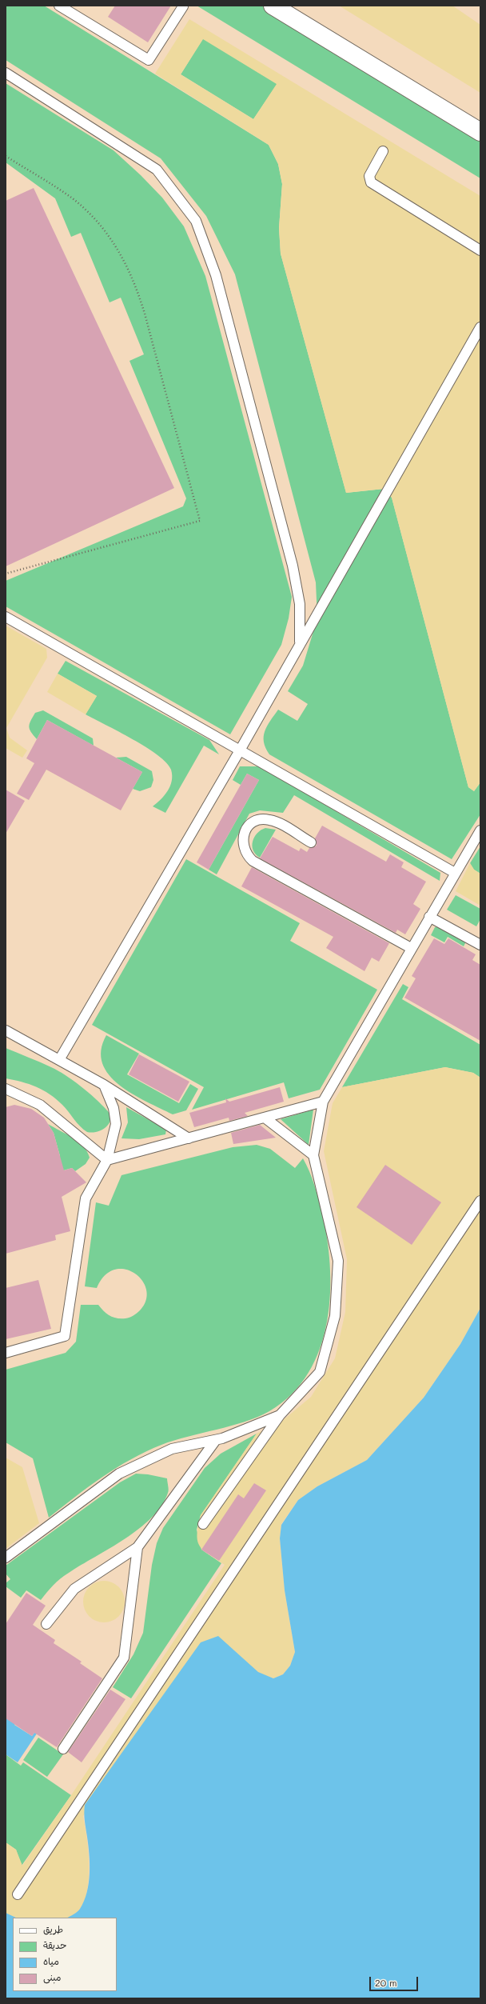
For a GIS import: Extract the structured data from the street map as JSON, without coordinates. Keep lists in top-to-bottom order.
{
  "legend": [
    "طريق",
    "حديقة",
    "مياه",
    "مبنى"
  ],
  "scale_bar": "20 m"
}
